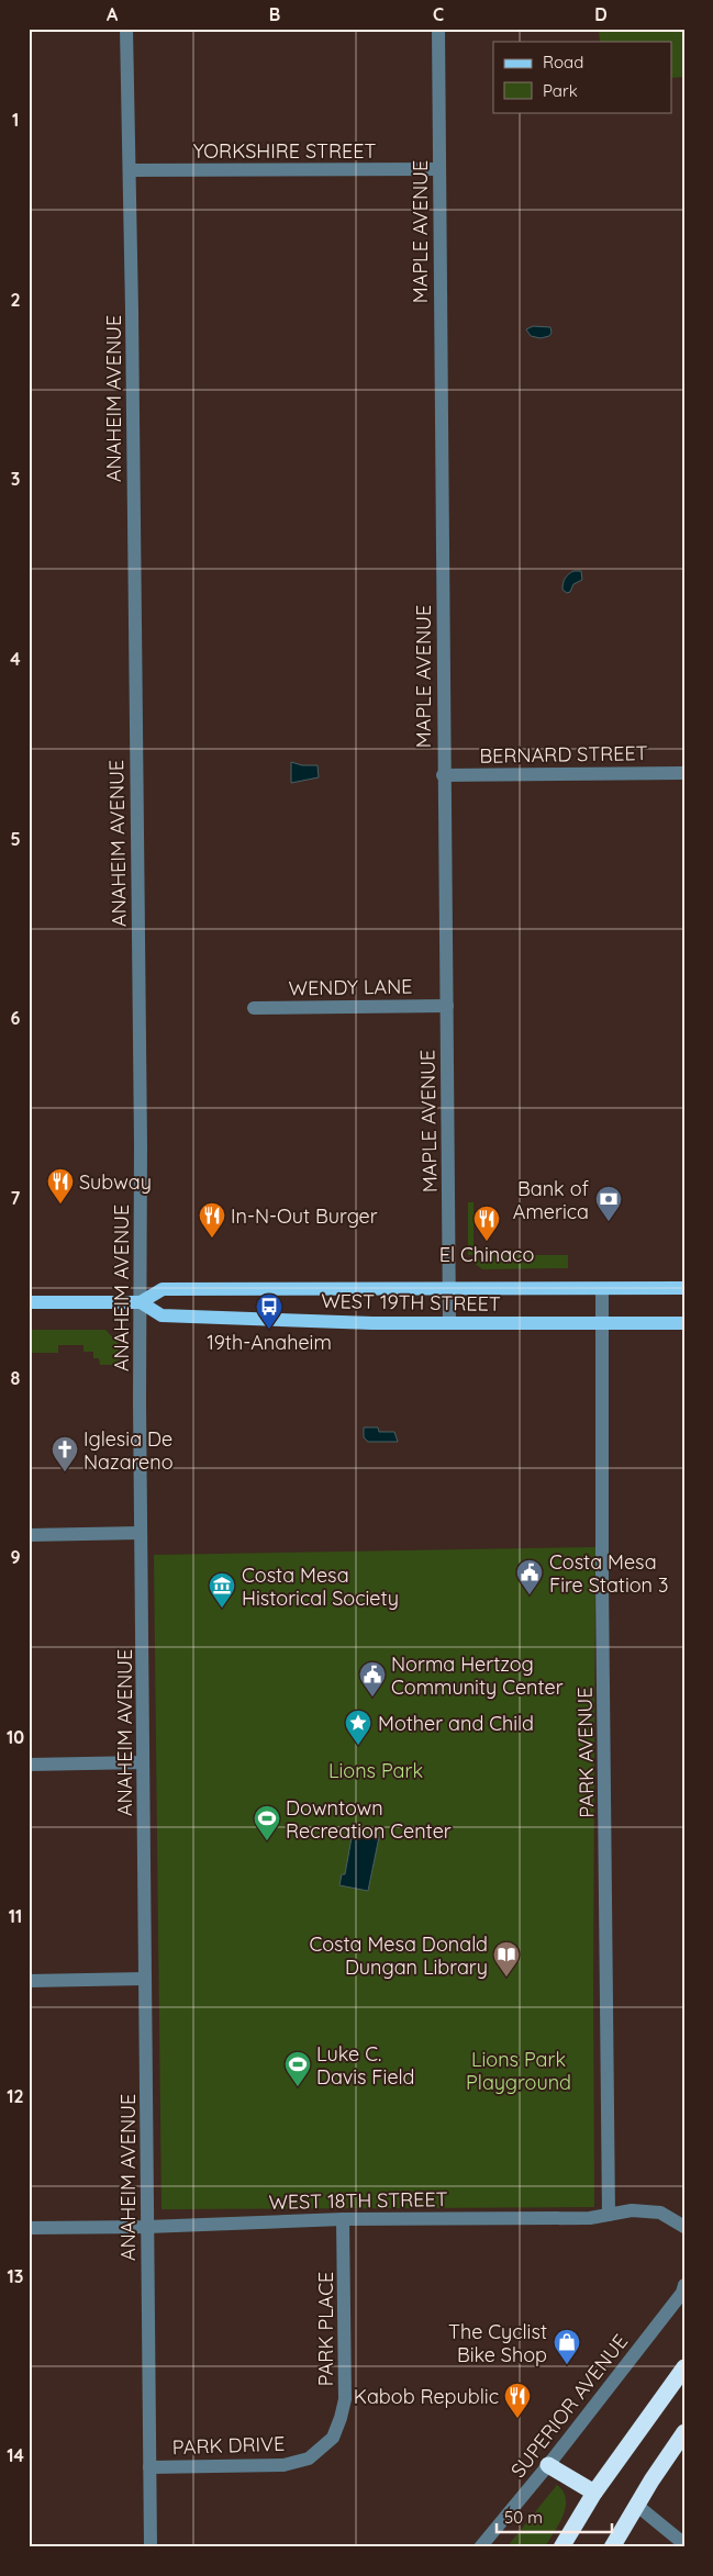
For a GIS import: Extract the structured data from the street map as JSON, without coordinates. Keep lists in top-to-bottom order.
{
  "streets": {
    "main road": ["WEST 19TH STREET"],
    "street": [
      "YORKSHIRE STREET",
      "MAPLE AVENUE",
      "ANAHEIM AVENUE",
      "BERNARD STREET",
      "WENDY LANE",
      "PARK AVENUE",
      "WEST 18TH STREET",
      "PARK PLACE",
      "SUPERIOR AVENUE",
      "PARK DRIVE"
    ]
  },
  "crossings": [
    ["YORKSHIRE STREET", "MAPLE AVENUE"],
    ["YORKSHIRE STREET", "ANAHEIM AVENUE"],
    ["MAPLE AVENUE", "BERNARD STREET"],
    ["MAPLE AVENUE", "WENDY LANE"],
    ["MAPLE AVENUE", "WEST 19TH STREET"],
    ["ANAHEIM AVENUE", "WEST 19TH STREET"],
    ["ANAHEIM AVENUE", "WEST 18TH STREET"],
    ["ANAHEIM AVENUE", "PARK DRIVE"],
    ["WEST 19TH STREET", "PARK AVENUE"],
    ["PARK AVENUE", "WEST 18TH STREET"],
    ["WEST 18TH STREET", "PARK PLACE"],
    ["PARK PLACE", "PARK DRIVE"]
  ],
  "parks": ["Lions Park", "Lions Park Playground"],
  "places": {
    "restaurant": [
      "Subway",
      "In-N-Out Burger",
      "El Chinaco",
      "Kabob Republic"
    ],
    "bank": ["Bank of America"],
    "bus stop": ["19th-Anaheim"],
    "church": ["Iglesia De Nazareno"],
    "public building": ["Costa Mesa Fire Station 3", "Norma Hertzog Community Center"],
    "museum": ["Costa Mesa Historical Society"],
    "place": ["Mother and Child"],
    "sports": ["Downtown Recreation Center", "Luke C. Davis Field"],
    "library": ["Costa Mesa Donald Dungan Library"],
    "shop": ["The Cyclist Bike Shop"]
  },
  "legend": ["Road", "Park"],
  "scale_bar": "50 m",
  "grid": {
    "columns": [
      "A",
      "B",
      "C",
      "D"
    ],
    "rows": [
      "1",
      "2",
      "3",
      "4",
      "5",
      "6",
      "7",
      "8",
      "9",
      "10",
      "11",
      "12",
      "13",
      "14"
    ]
  }
}
